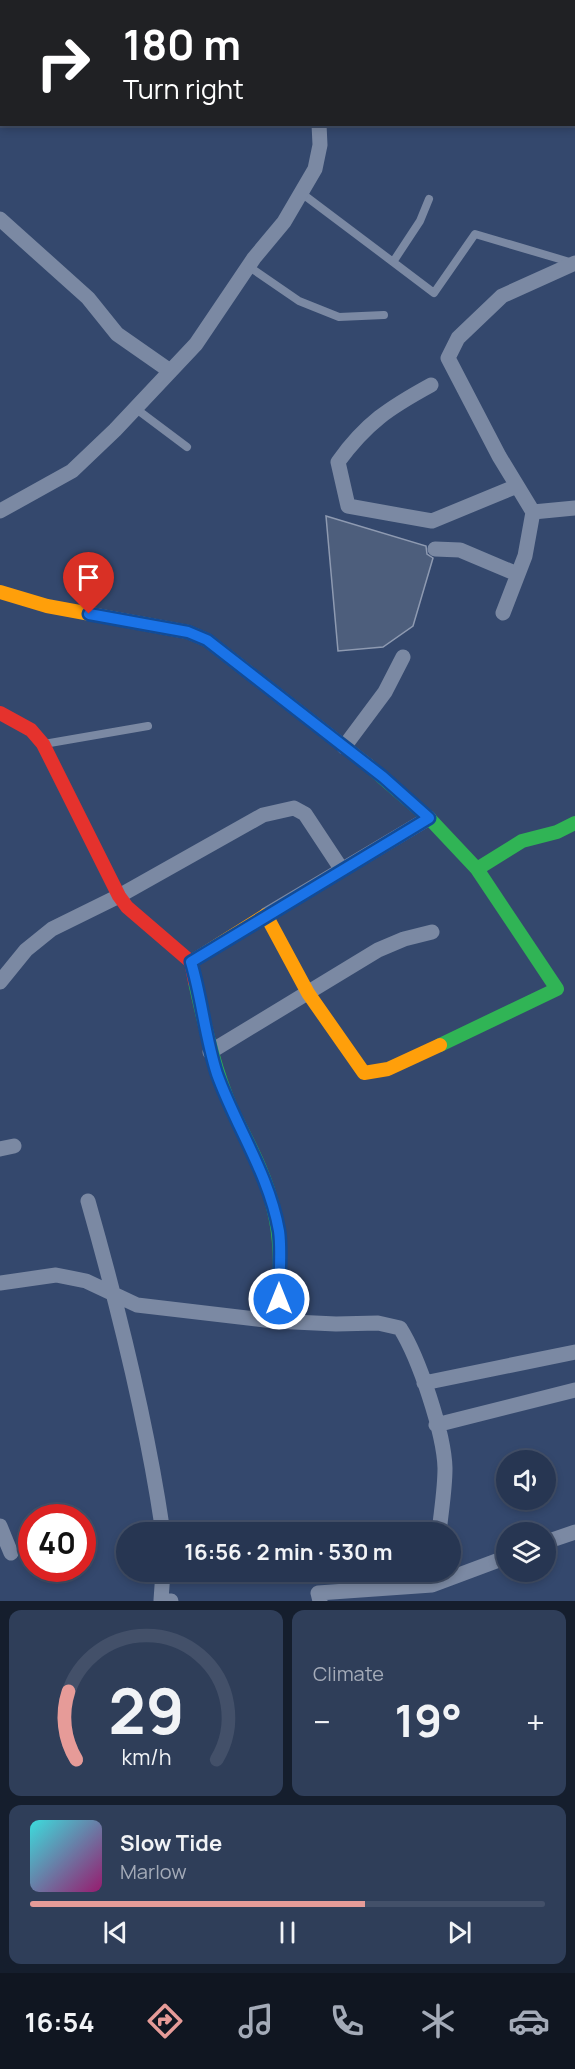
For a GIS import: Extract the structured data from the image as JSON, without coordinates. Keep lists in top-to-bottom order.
{
  "page": {
    "turn": ["180 m", "Turn right"],
    "limit": "40",
    "trip": "16:56 · 2 min · 530 m",
    "tile": "Climate",
    "heat": ["−", "19°", "+"],
    "song": ["Slow Tide", "Marlow"],
    "tabs": "16:54",
    "gauge": ["29", "km/h"]
  }
}
